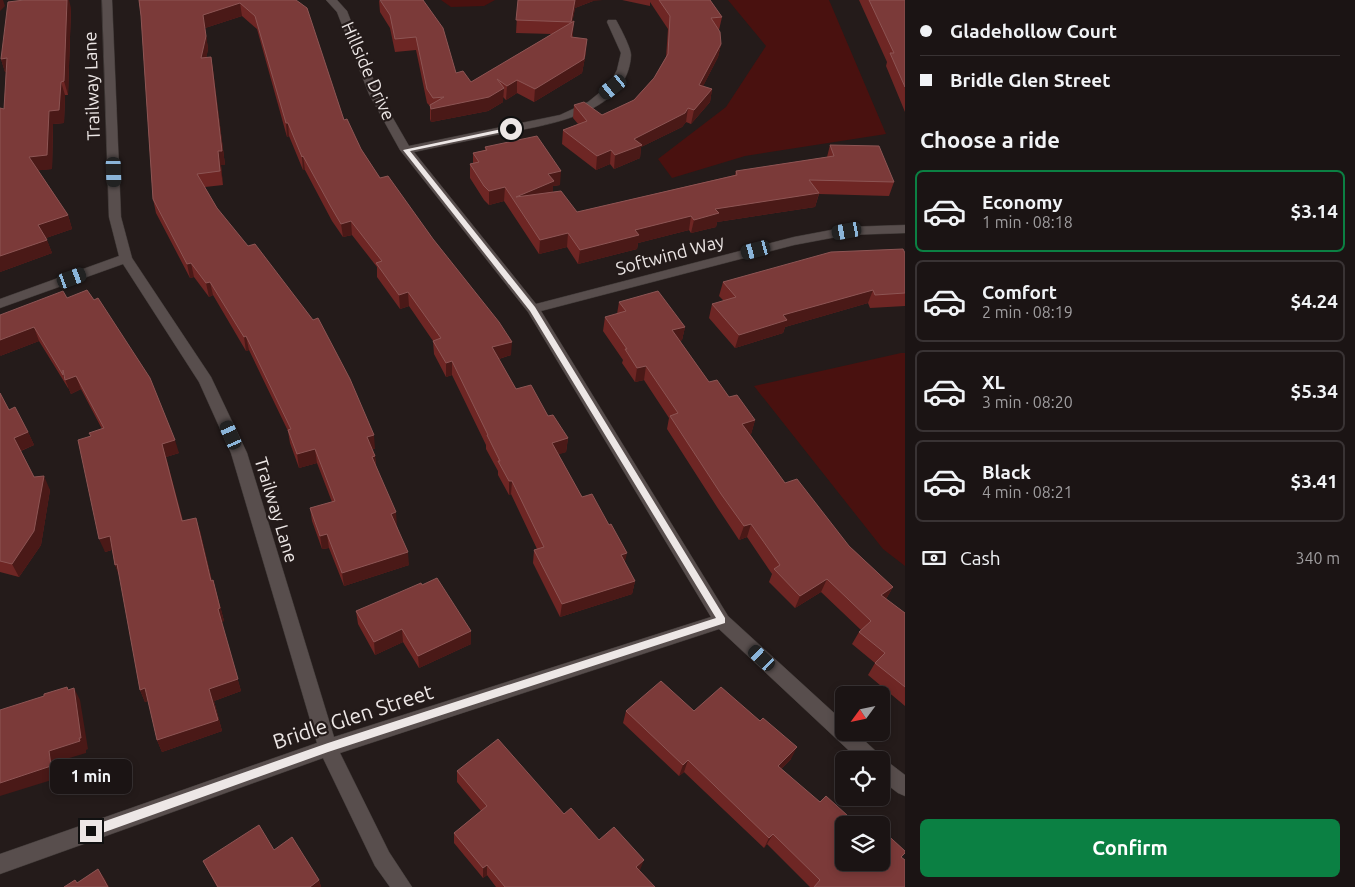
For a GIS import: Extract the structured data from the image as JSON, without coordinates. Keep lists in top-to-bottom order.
{
  "streets": {
    "street": [
      "Hillside Drive",
      "Trailway Lane",
      "Softwind Way",
      "Bridle Glen Street"
    ]
  },
  "crossings": [
    ["Hillside Drive", "Softwind Way"],
    ["Hillside Drive", "Bridle Glen Street"],
    ["Trailway Lane", "Bridle Glen Street"]
  ],
  "north": "bottom left",
  "page": {
    "banner": ["Gladehollow Court", "Bridle Glen Street"],
    "heading": "Choose a ride",
    "list": [
      {
        "name": "Economy",
        "note": "1 min · 08:18",
        "value": "$3.14"
      },
      {
        "name": "Comfort",
        "note": "2 min · 08:19",
        "value": "$4.24"
      },
      {
        "name": "XL",
        "note": "3 min · 08:20",
        "value": "$5.34"
      },
      {
        "name": "Black",
        "note": "4 min · 08:21",
        "value": "$3.41"
      }
    ],
    "pay": ["Cash", "340 m"],
    "bubble": "1 min",
    "buttons": "Confirm"
  }
}
